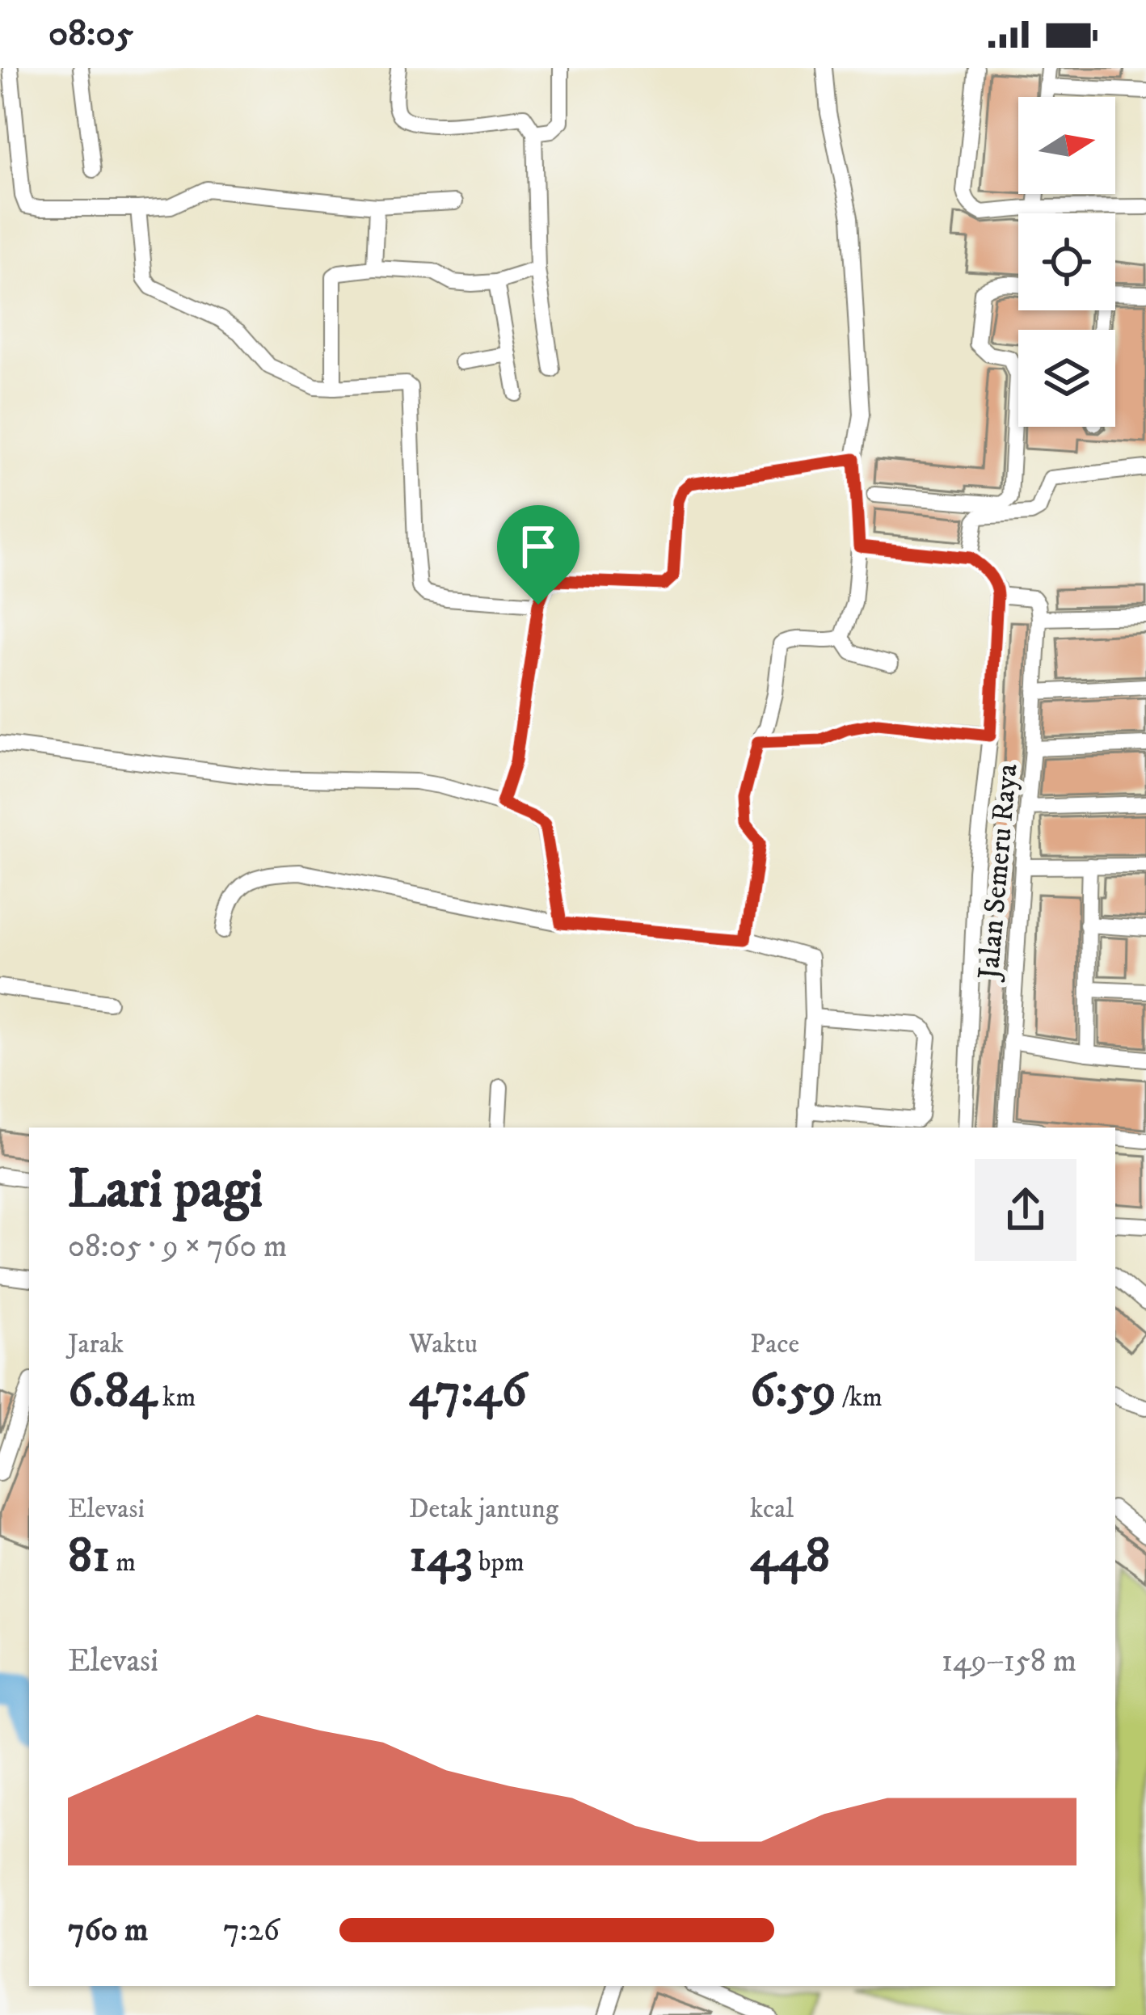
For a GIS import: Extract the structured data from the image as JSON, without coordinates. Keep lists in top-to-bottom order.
{
  "streets": {
    "street": ["Jalan Semeru Raya"]
  },
  "north": "right",
  "page": {
    "status": "08:05",
    "heading": ["Lari pagi", "08:05 · 9 × 760 m"],
    "stats": [
      ["Jarak", "6.84 km"],
      ["Waktu", "47:46"],
      ["Pace", "6:59 /km"],
      ["Elevasi", "81 m"],
      ["Detak jantung", "143 bpm"],
      ["kcal", "448"]
    ],
    "chart": ["Elevasi", "149–158 m"],
    "list": [
      {
        "name": "760 m",
        "note": "7:26"
      }
    ]
  }
}
